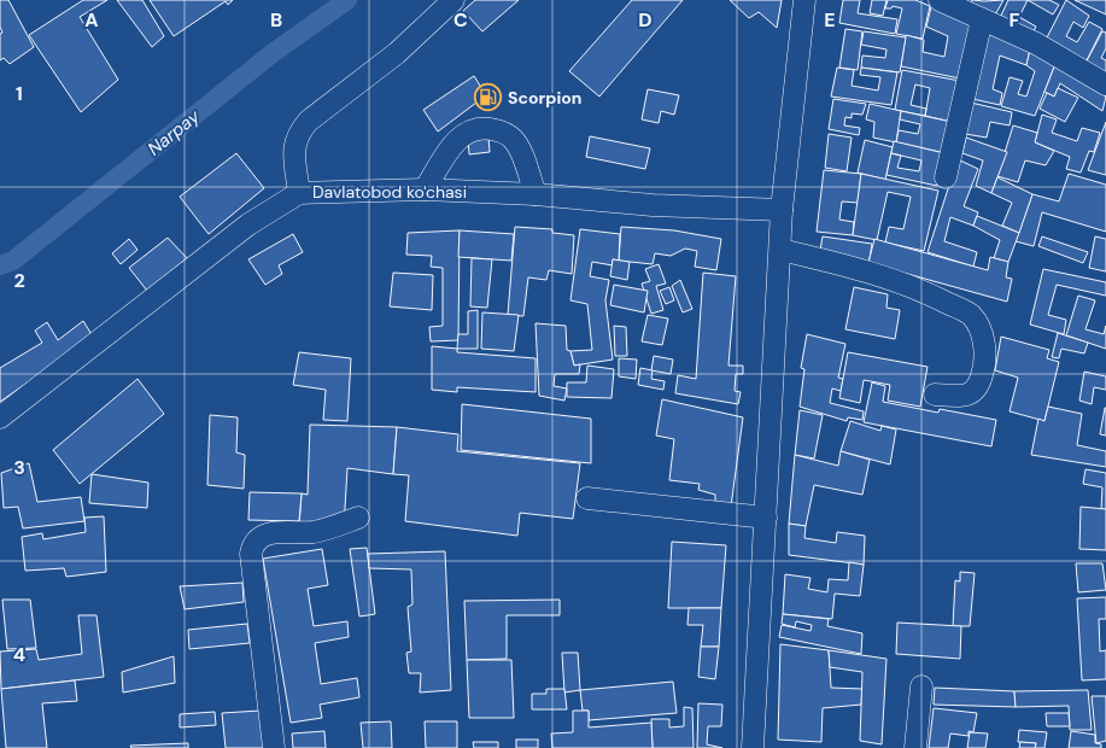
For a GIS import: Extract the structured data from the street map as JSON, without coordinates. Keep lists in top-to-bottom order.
{
  "streets": {
    "street": ["Davlatobod ko'chasi"]
  },
  "water": ["Narpay"],
  "places": {
    "fuel station": ["Scorpion"]
  },
  "grid": {
    "columns": [
      "A",
      "B",
      "C",
      "D",
      "E",
      "F"
    ],
    "rows": [
      "1",
      "2",
      "3",
      "4"
    ]
  }
}
